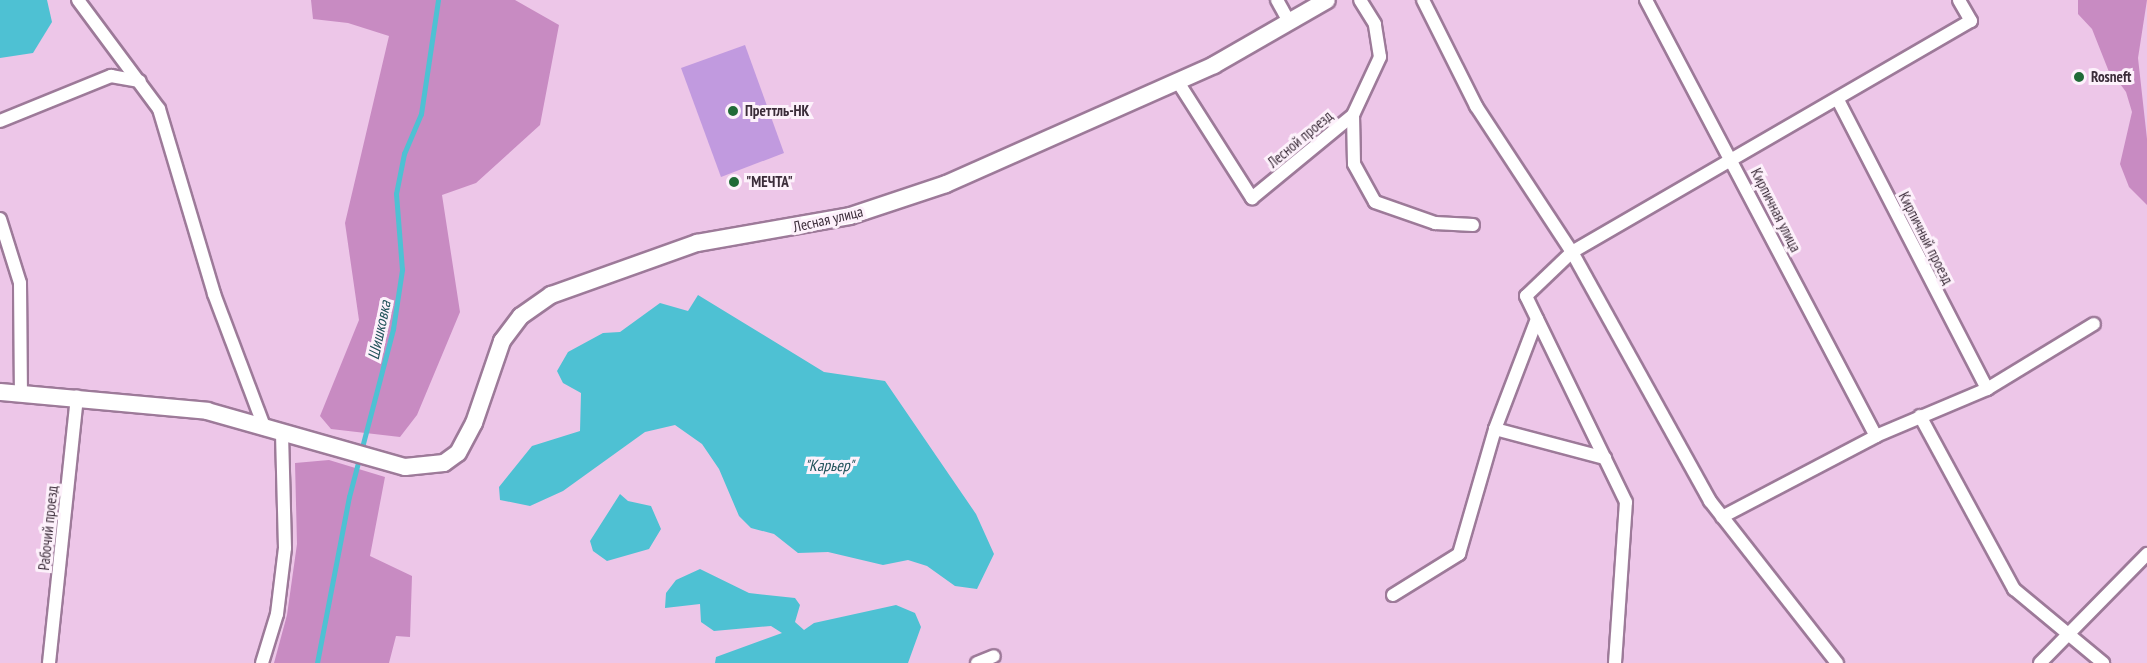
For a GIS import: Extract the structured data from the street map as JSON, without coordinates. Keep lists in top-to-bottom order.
{
  "streets": {
    "street": [
      "Лесной проезд",
      "Кирпичная улица",
      "Лесная улица",
      "Кирпичный проезд",
      "Рабочий проезд"
    ]
  },
  "crossings": [
    ["Лесной проезд", "Лесная улица"],
    ["Лесная улица", "Рабочий проезд"]
  ],
  "water": ["Шишковка", "\"Карьер\""],
  "places": ["Rosneft", "Преттль-НК", "\"МЕЧТА\""]
}
